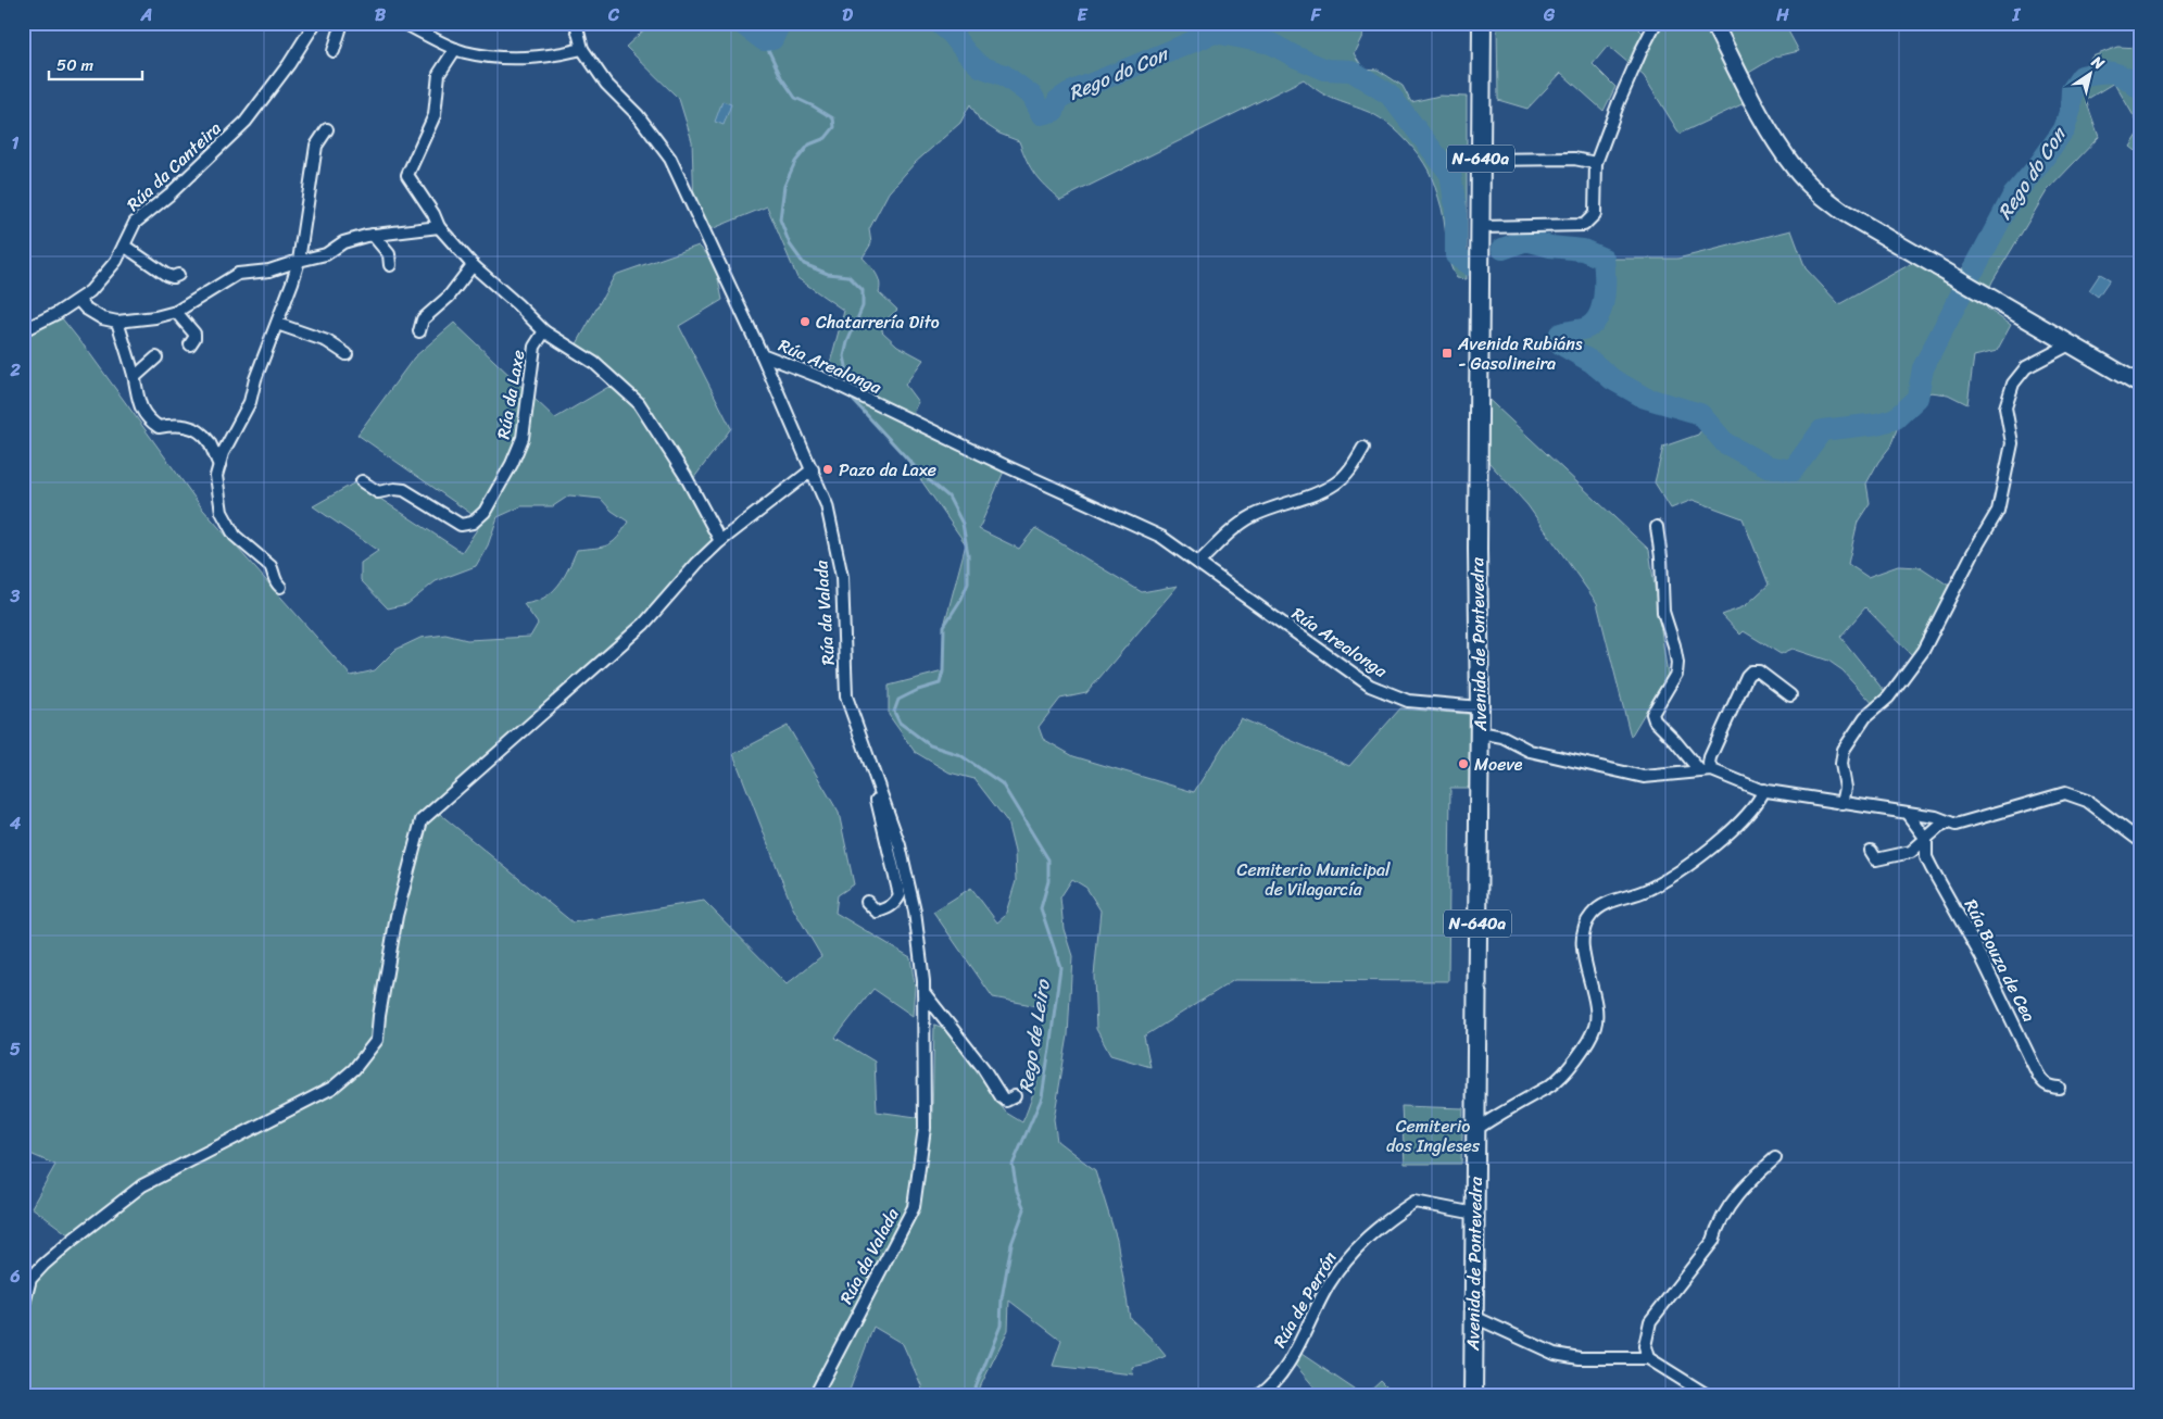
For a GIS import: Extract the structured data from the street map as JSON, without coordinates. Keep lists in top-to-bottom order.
{
  "streets": {
    "main road": ["N-640a", "Avenida de Pontevedra"],
    "street": [
      "Rúa da Canteira",
      "Rúa Arealonga",
      "Rúa da Laxe",
      "Rúa da Valada",
      "Rúa Bouza de Cea",
      "Rúa de Perrón"
    ]
  },
  "crossings": [
    ["Rúa Arealonga", "Rúa da Valada"],
    ["Rúa Arealonga", "Avenida de Pontevedra"],
    ["Avenida de Pontevedra", "Rúa de Perrón"]
  ],
  "water": ["Rego do Con", "Rego de Leiro"],
  "parks": ["Cemiterio Municipal de Vilagarcía", "Cemiterio dos Ingleses"],
  "places": {
    "other": ["Chatarrería Dito", "Pazo da Laxe", "Moeve"],
    "transit": ["Avenida Rubiáns - Gasolineira"]
  },
  "scale_bar": "50 m",
  "north": "top right",
  "grid": {
    "columns": [
      "A",
      "B",
      "C",
      "D",
      "E",
      "F",
      "G",
      "H",
      "I"
    ],
    "rows": [
      "1",
      "2",
      "3",
      "4",
      "5",
      "6"
    ]
  }
}
